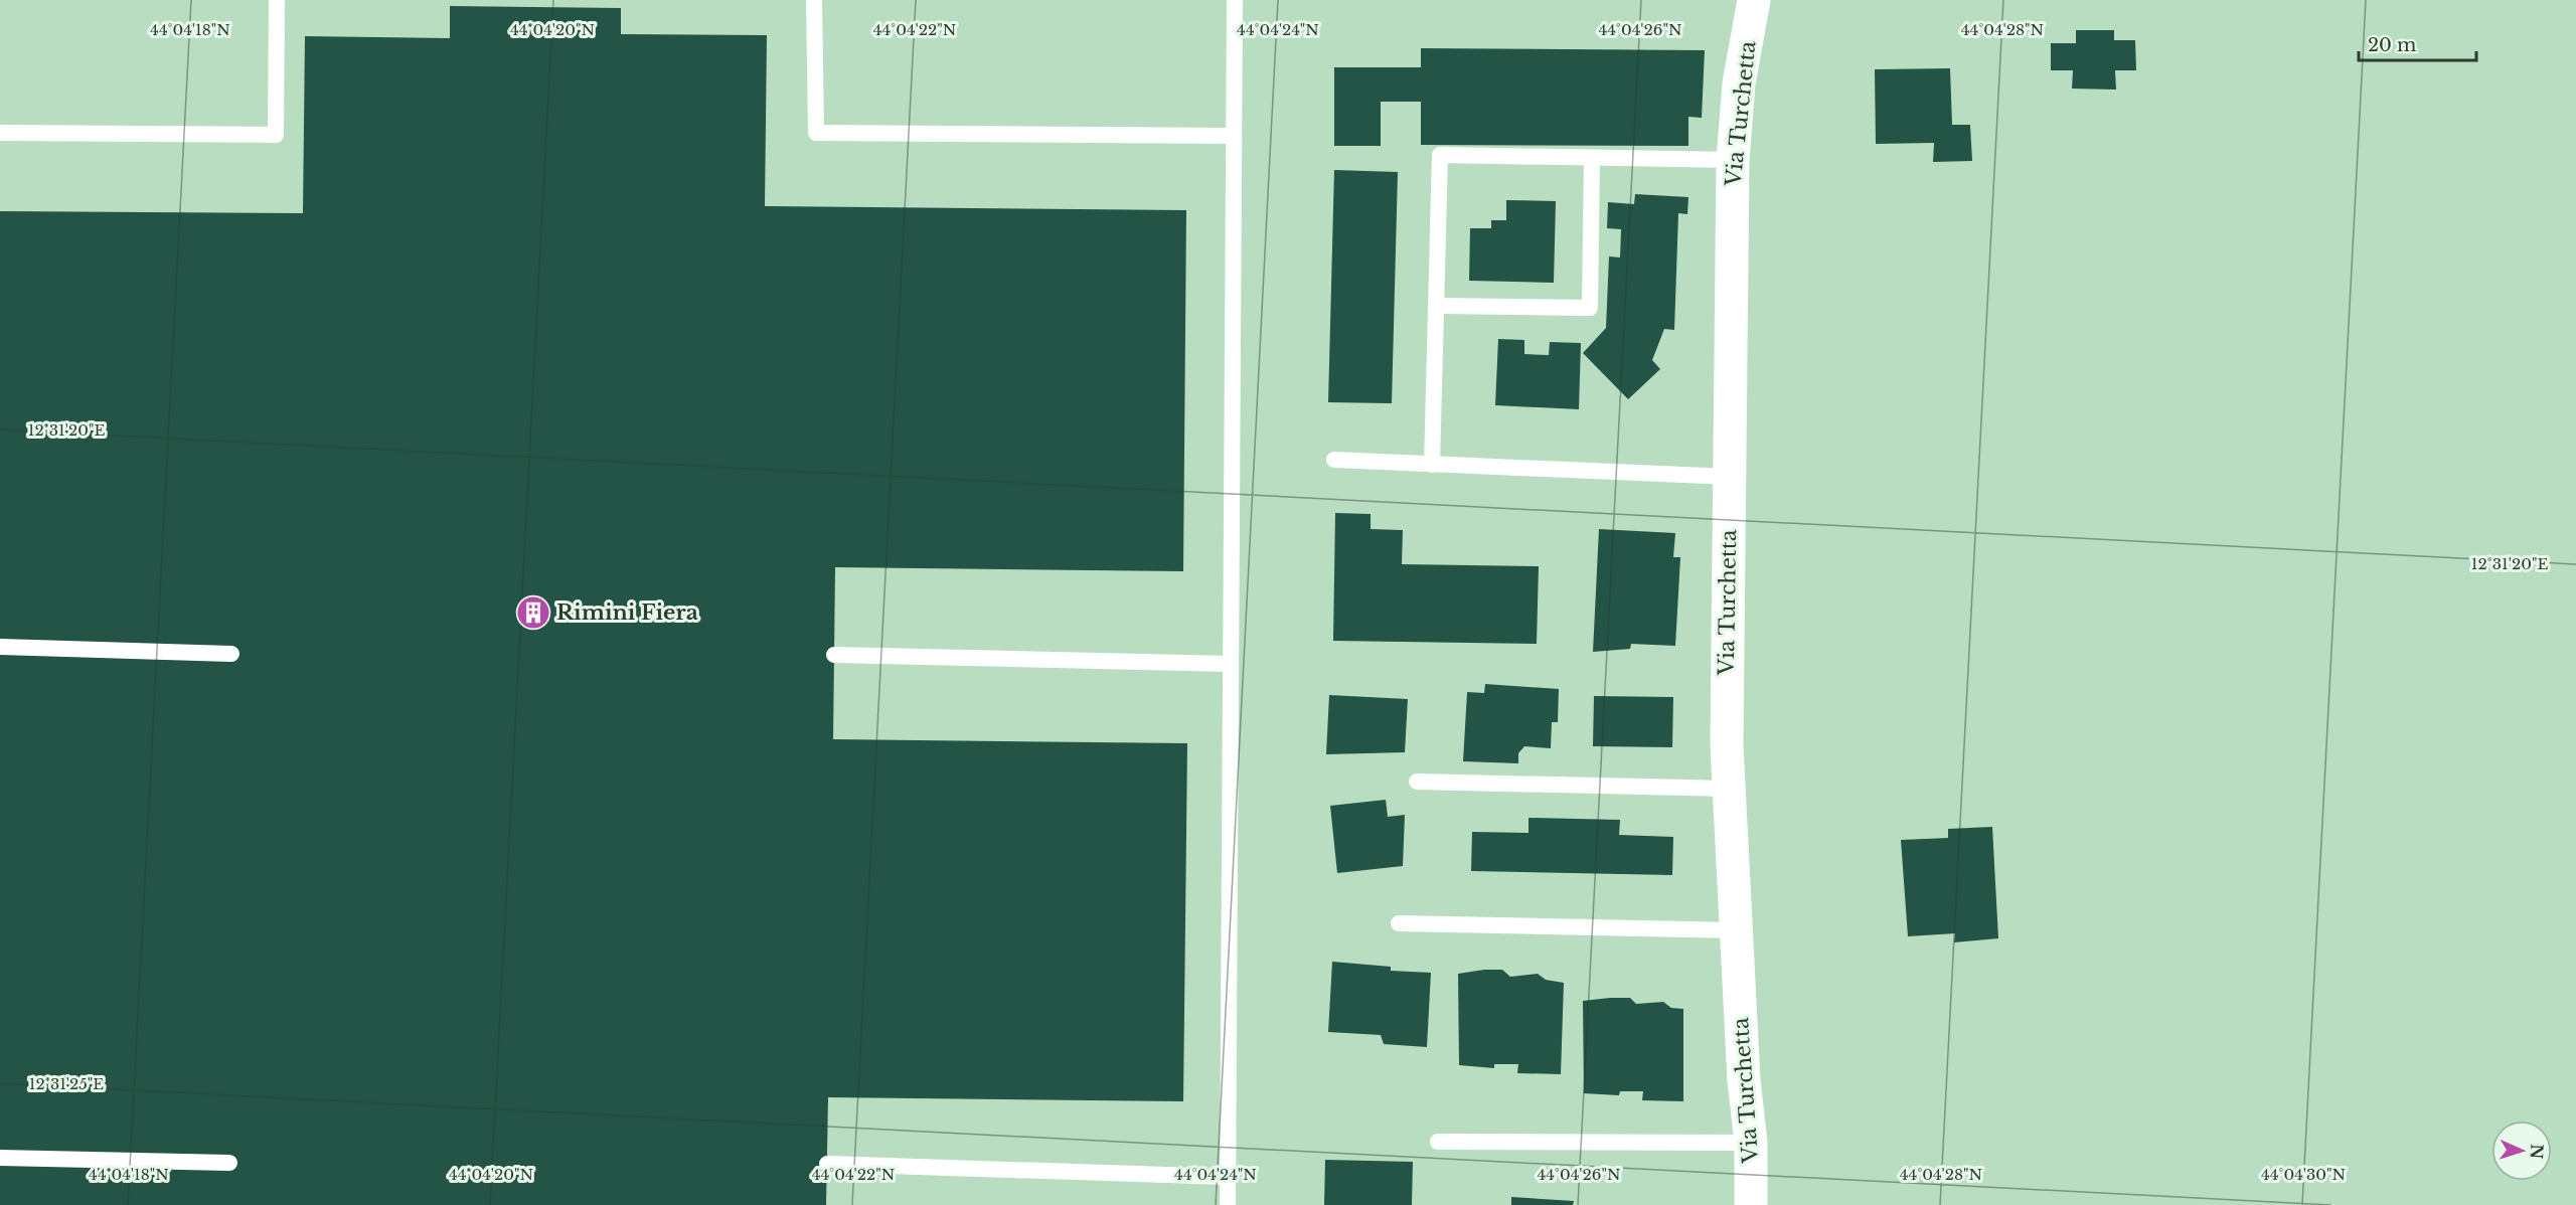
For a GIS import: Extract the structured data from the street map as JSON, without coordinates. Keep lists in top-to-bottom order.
{
  "streets": {
    "street": ["Via Turchetta"]
  },
  "places": {
    "building": ["Rimini Fiera"]
  },
  "scale_bar": "20 m",
  "north": "right",
  "coordinates": [
    "44°04'18\"N",
    "44°04'20\"N",
    "44°04'22\"N",
    "44°04'24\"N",
    "44°04'26\"N",
    "44°04'28\"N",
    "12°31'20\"E",
    "12°31'25\"E",
    "44°04'30\"N"
  ]
}
